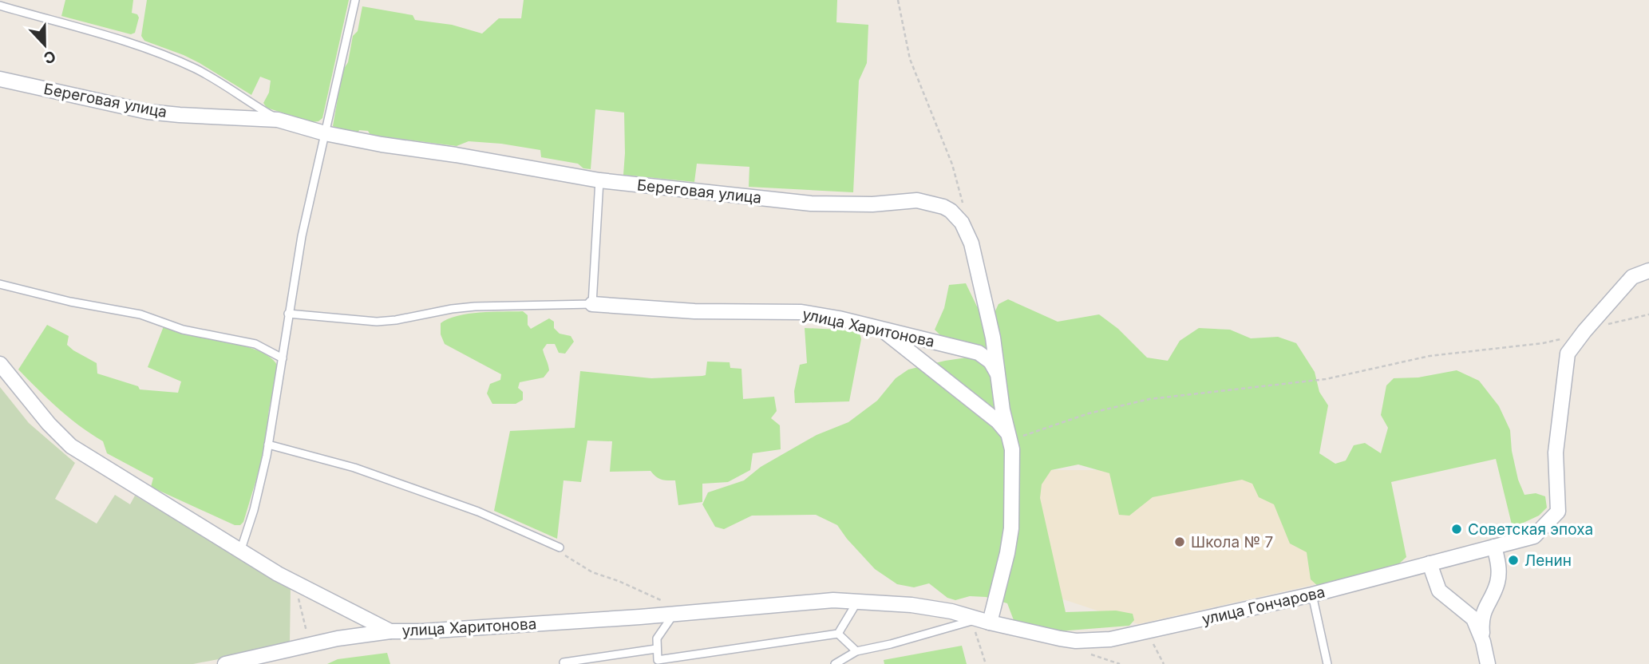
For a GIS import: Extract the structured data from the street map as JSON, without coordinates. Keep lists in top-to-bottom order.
{
  "streets": {
    "street": ["Береговая улица", "улица Харитонова", "улица Гончарова"]
  },
  "crossings": [
    ["Береговая улица", "улица Харитонова"],
    ["Береговая улица", "улица Гончарова"],
    ["улица Харитонова", "улица Гончарова"]
  ],
  "places": ["Советская эпоха", "Школа № 7", "Ленин"],
  "north": "bottom"
}
